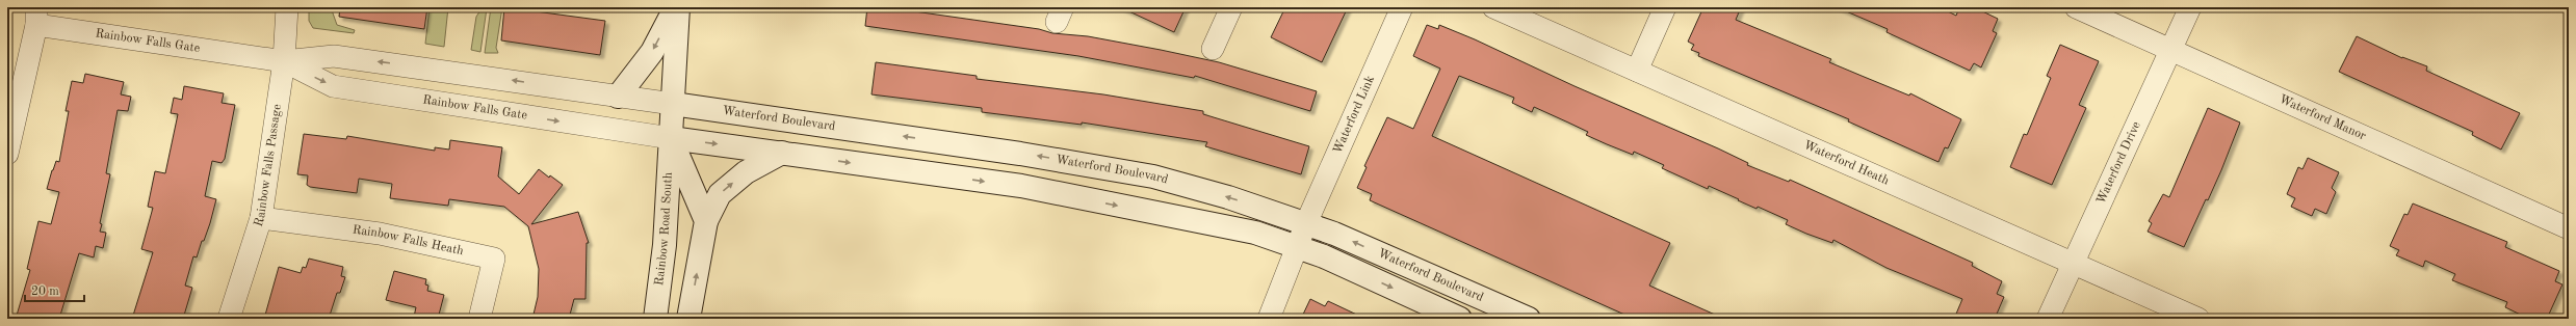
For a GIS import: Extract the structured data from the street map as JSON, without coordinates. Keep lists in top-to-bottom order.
{
  "streets": {
    "street": [
      "Rainbow Falls Gate",
      "Waterford Link",
      "Waterford Manor",
      "Waterford Boulevard",
      "Waterford Heath",
      "Waterford Drive",
      "Rainbow Falls Passage",
      "Rainbow Road South",
      "Rainbow Falls Heath"
    ]
  },
  "crossings": [
    ["Rainbow Falls Gate", "Waterford Boulevard"],
    ["Rainbow Falls Gate", "Rainbow Falls Passage"],
    ["Rainbow Falls Gate", "Rainbow Road South"],
    ["Waterford Link", "Waterford Boulevard"],
    ["Waterford Manor", "Waterford Drive"],
    ["Waterford Boulevard", "Rainbow Road South"],
    ["Waterford Heath", "Waterford Drive"],
    ["Rainbow Falls Passage", "Rainbow Falls Heath"]
  ],
  "scale_bar": "20 m"
}
